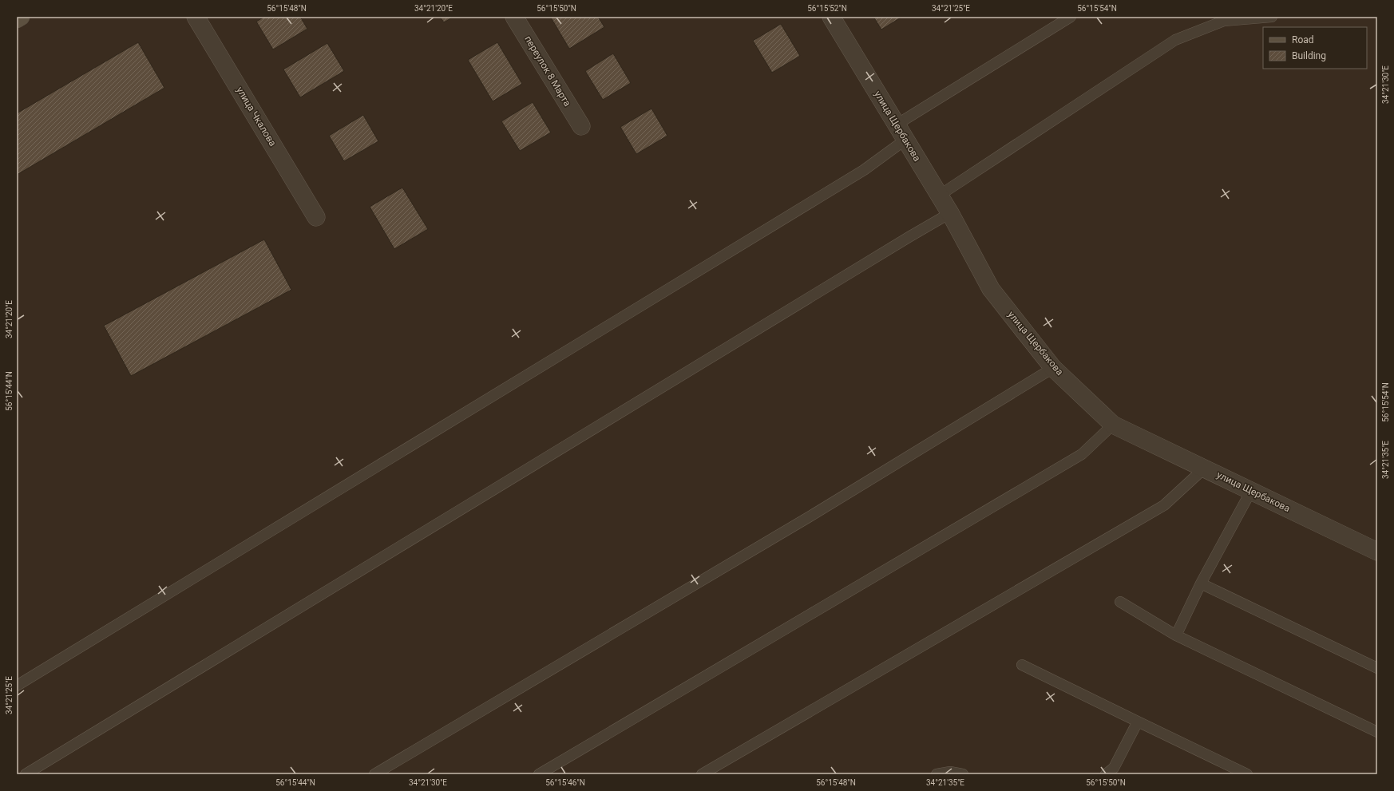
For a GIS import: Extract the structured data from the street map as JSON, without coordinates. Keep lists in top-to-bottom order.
{
  "streets": {
    "street": ["переулок 8 Марта", "улица Чкалова", "улица Щербакова"]
  },
  "legend": ["Road", "Building"],
  "coordinates": [
    "56°15'48\"N",
    "34°21'20\"E",
    "56°15'50\"N",
    "56°15'52\"N",
    "34°21'25\"E",
    "56°15'54\"N",
    "34°21'30\"E",
    "56°15'44\"N",
    "34°21'35\"E",
    "56°15'46\"N"
  ]
}
